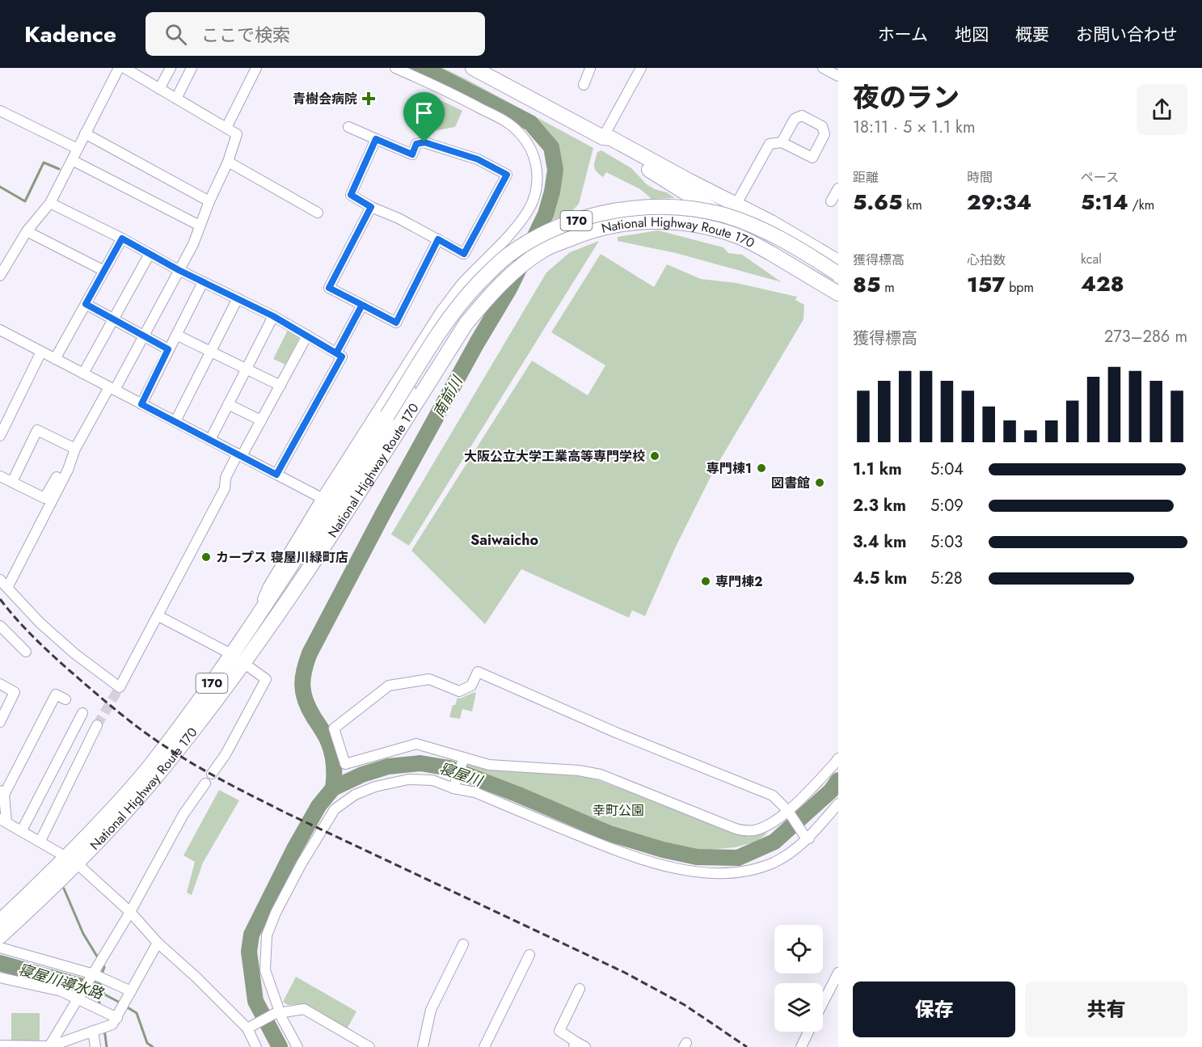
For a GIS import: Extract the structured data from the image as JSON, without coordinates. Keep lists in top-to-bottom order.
{
  "streets": {
    "highway": ["170", "National Highway Route 170"]
  },
  "crossings": [
    ["170", "National Highway Route 170"]
  ],
  "districts": ["Saiwaicho"],
  "water": ["南前川", "寝屋川", "寝屋川導水路"],
  "parks": ["幸町公園"],
  "places": {
    "health": ["青樹会病院"],
    "other": [
      "大阪公立大学工業高等専門学校",
      "専門棟1",
      "図書館",
      "カープス 寝屋川緑町店",
      "専門棟2"
    ]
  },
  "page": {
    "header": "Kadence",
    "search": "ここで検索",
    "nav": [
      "ホーム",
      "地図",
      "概要",
      "お問い合わせ"
    ],
    "heading": ["夜のラン", "18:11 · 5 × 1.1 km"],
    "stats": [
      ["距離", "5.65 km"],
      ["時間", "29:34"],
      ["ペース", "5:14 /km"],
      ["獲得標高", "85 m"],
      ["心拍数", "157 bpm"],
      ["kcal", "428"]
    ],
    "chart": ["獲得標高", "273–286 m"],
    "list": [
      {
        "name": "1.1 km",
        "note": "5:04"
      },
      {
        "name": "2.3 km",
        "note": "5:09"
      },
      {
        "name": "3.4 km",
        "note": "5:03"
      },
      {
        "name": "4.5 km",
        "note": "5:28"
      }
    ],
    "buttons": ["保存", "共有"]
  }
}
